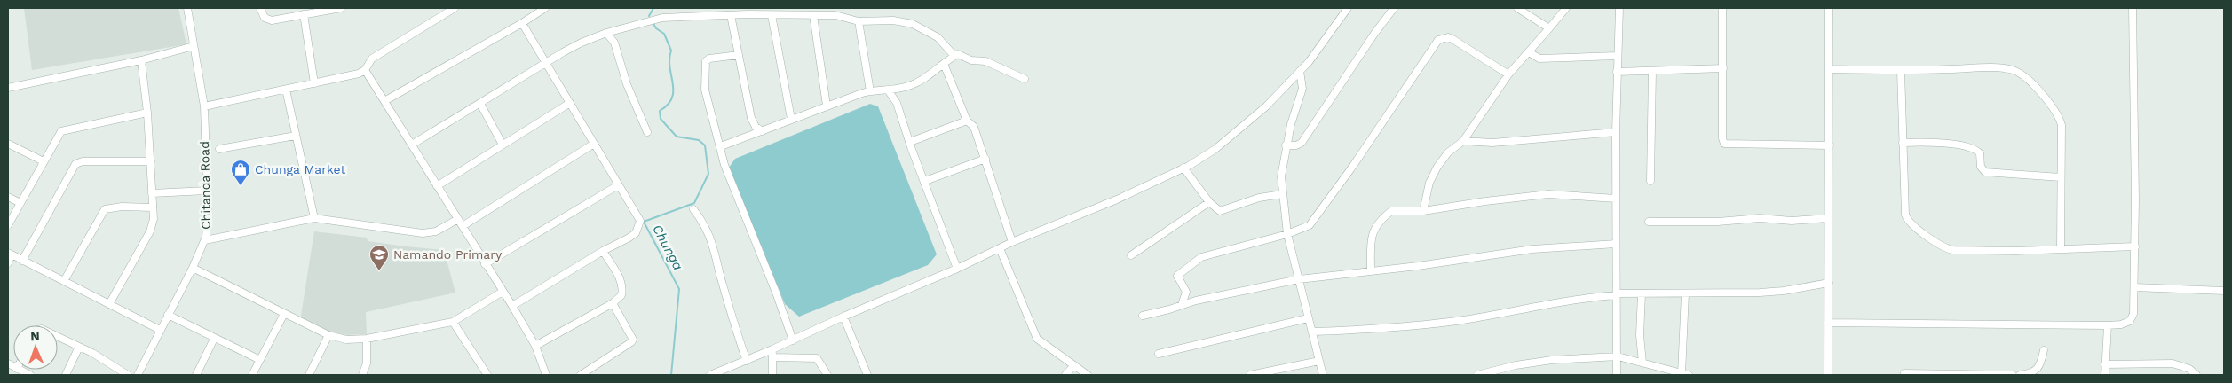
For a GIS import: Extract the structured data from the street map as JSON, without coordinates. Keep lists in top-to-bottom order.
{
  "streets": {
    "street": ["Chitanda Road"]
  },
  "water": ["Chunga"],
  "places": {
    "shop": ["Chunga Market"],
    "school or university": ["Namando Primary"]
  },
  "north": "top"
}
